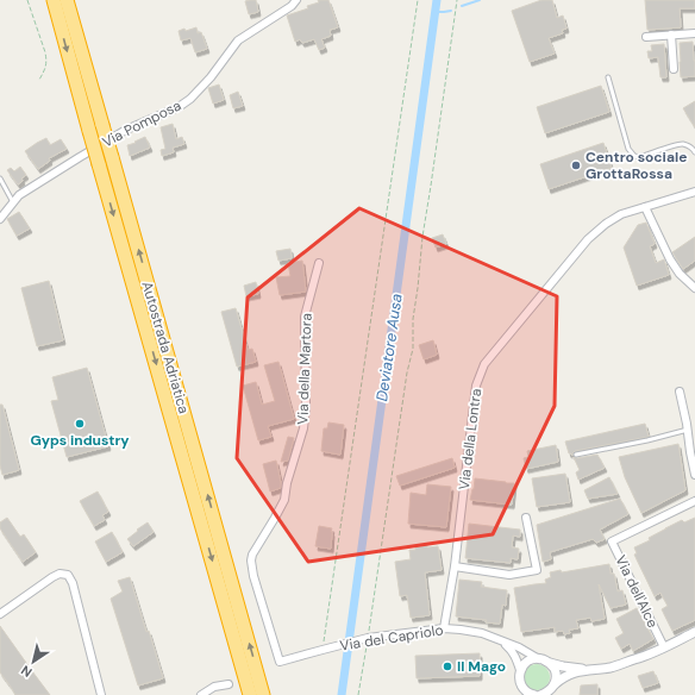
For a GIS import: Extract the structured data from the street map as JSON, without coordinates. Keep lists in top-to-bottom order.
{
  "streets": {
    "highway": ["Autostrada Adriatica"],
    "street": [
      "Via Pomposa",
      "Via della Martora",
      "Via della Lontra",
      "Via dell'Alce",
      "Via del Capriolo"
    ]
  },
  "crossings": [
    ["Via della Martora", "Via del Capriolo"],
    ["Via della Lontra", "Via del Capriolo"]
  ],
  "water": ["Deviatore Ausa"],
  "places": ["Centro sociale GrottaRossa", "Gyps industry", "Il Mago"],
  "north": "bottom left"
}
